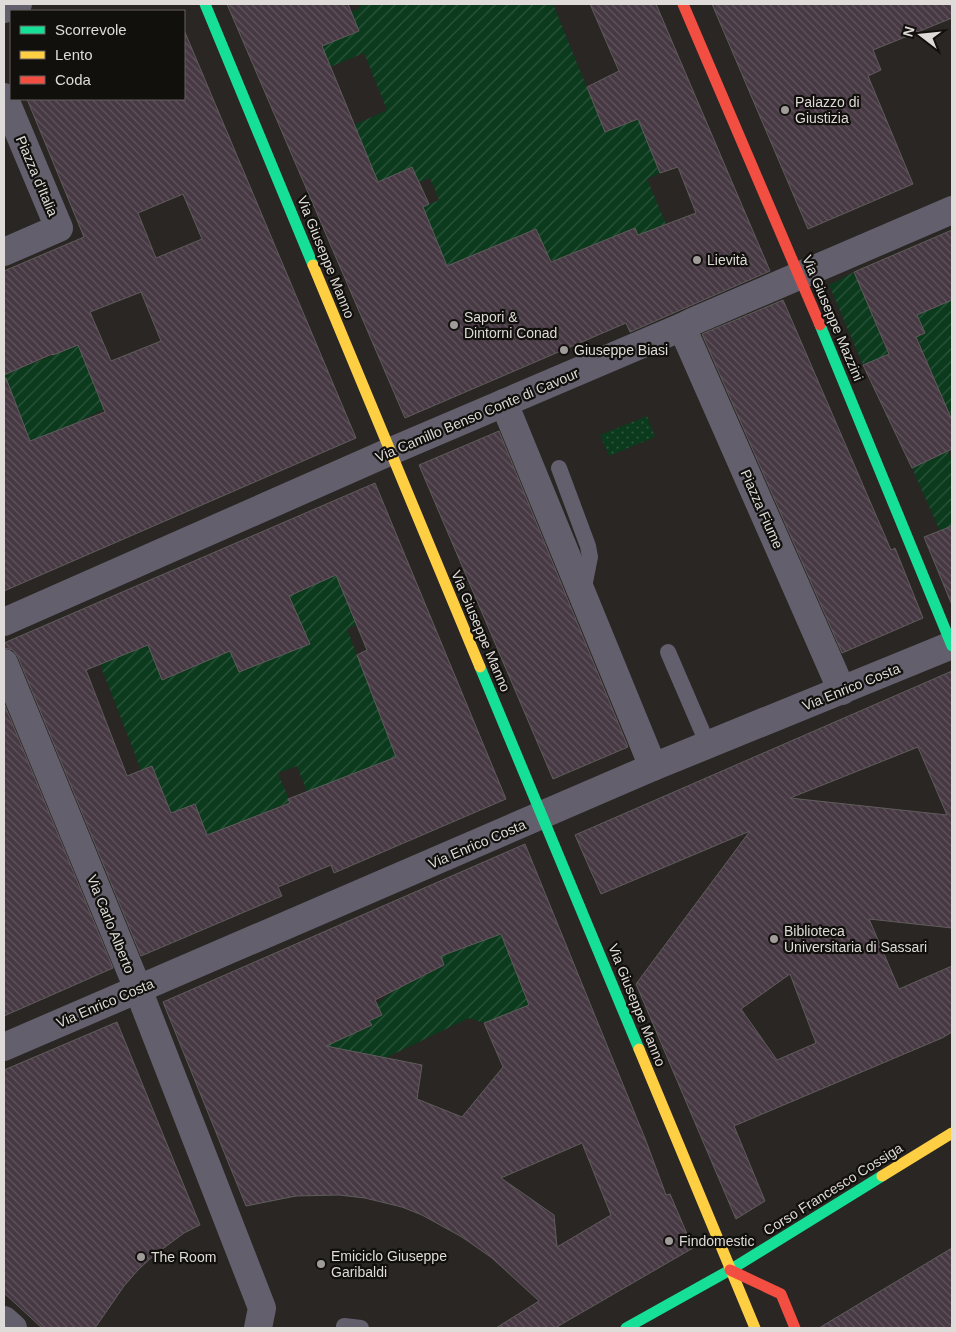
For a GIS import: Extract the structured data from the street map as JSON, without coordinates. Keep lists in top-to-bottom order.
{
  "streets": {
    "street": [
      "Piazza d'Italia",
      "Via Giuseppe Manno",
      "Via Giuseppe Mazzini",
      "Via Camillo Benso Conte di Cavour",
      "Piazza Fiume",
      "Via Enrico Costa",
      "Via Carlo Alberto",
      "Corso Francesco Cossiga"
    ]
  },
  "crossings": [
    ["Via Giuseppe Manno", "Via Camillo Benso Conte di Cavour"],
    ["Via Giuseppe Manno", "Via Enrico Costa"],
    ["Via Giuseppe Manno", "Corso Francesco Cossiga"],
    ["Via Giuseppe Mazzini", "Via Camillo Benso Conte di Cavour"],
    ["Via Giuseppe Mazzini", "Via Enrico Costa"],
    ["Via Camillo Benso Conte di Cavour", "Piazza Fiume"],
    ["Piazza Fiume", "Via Enrico Costa"],
    ["Via Enrico Costa", "Via Carlo Alberto"]
  ],
  "places": [
    "Palazzo di Giustizia",
    "Lievità",
    "Sapori & Dintorni Conad",
    "Giuseppe Biasi",
    "Biblioteca Universitaria di Sassari",
    "Findomestic",
    "The Room",
    "Emiciclo Giuseppe Garibaldi"
  ],
  "legend": ["Scorrevole", "Lento", "Coda"],
  "north": "left"
}
